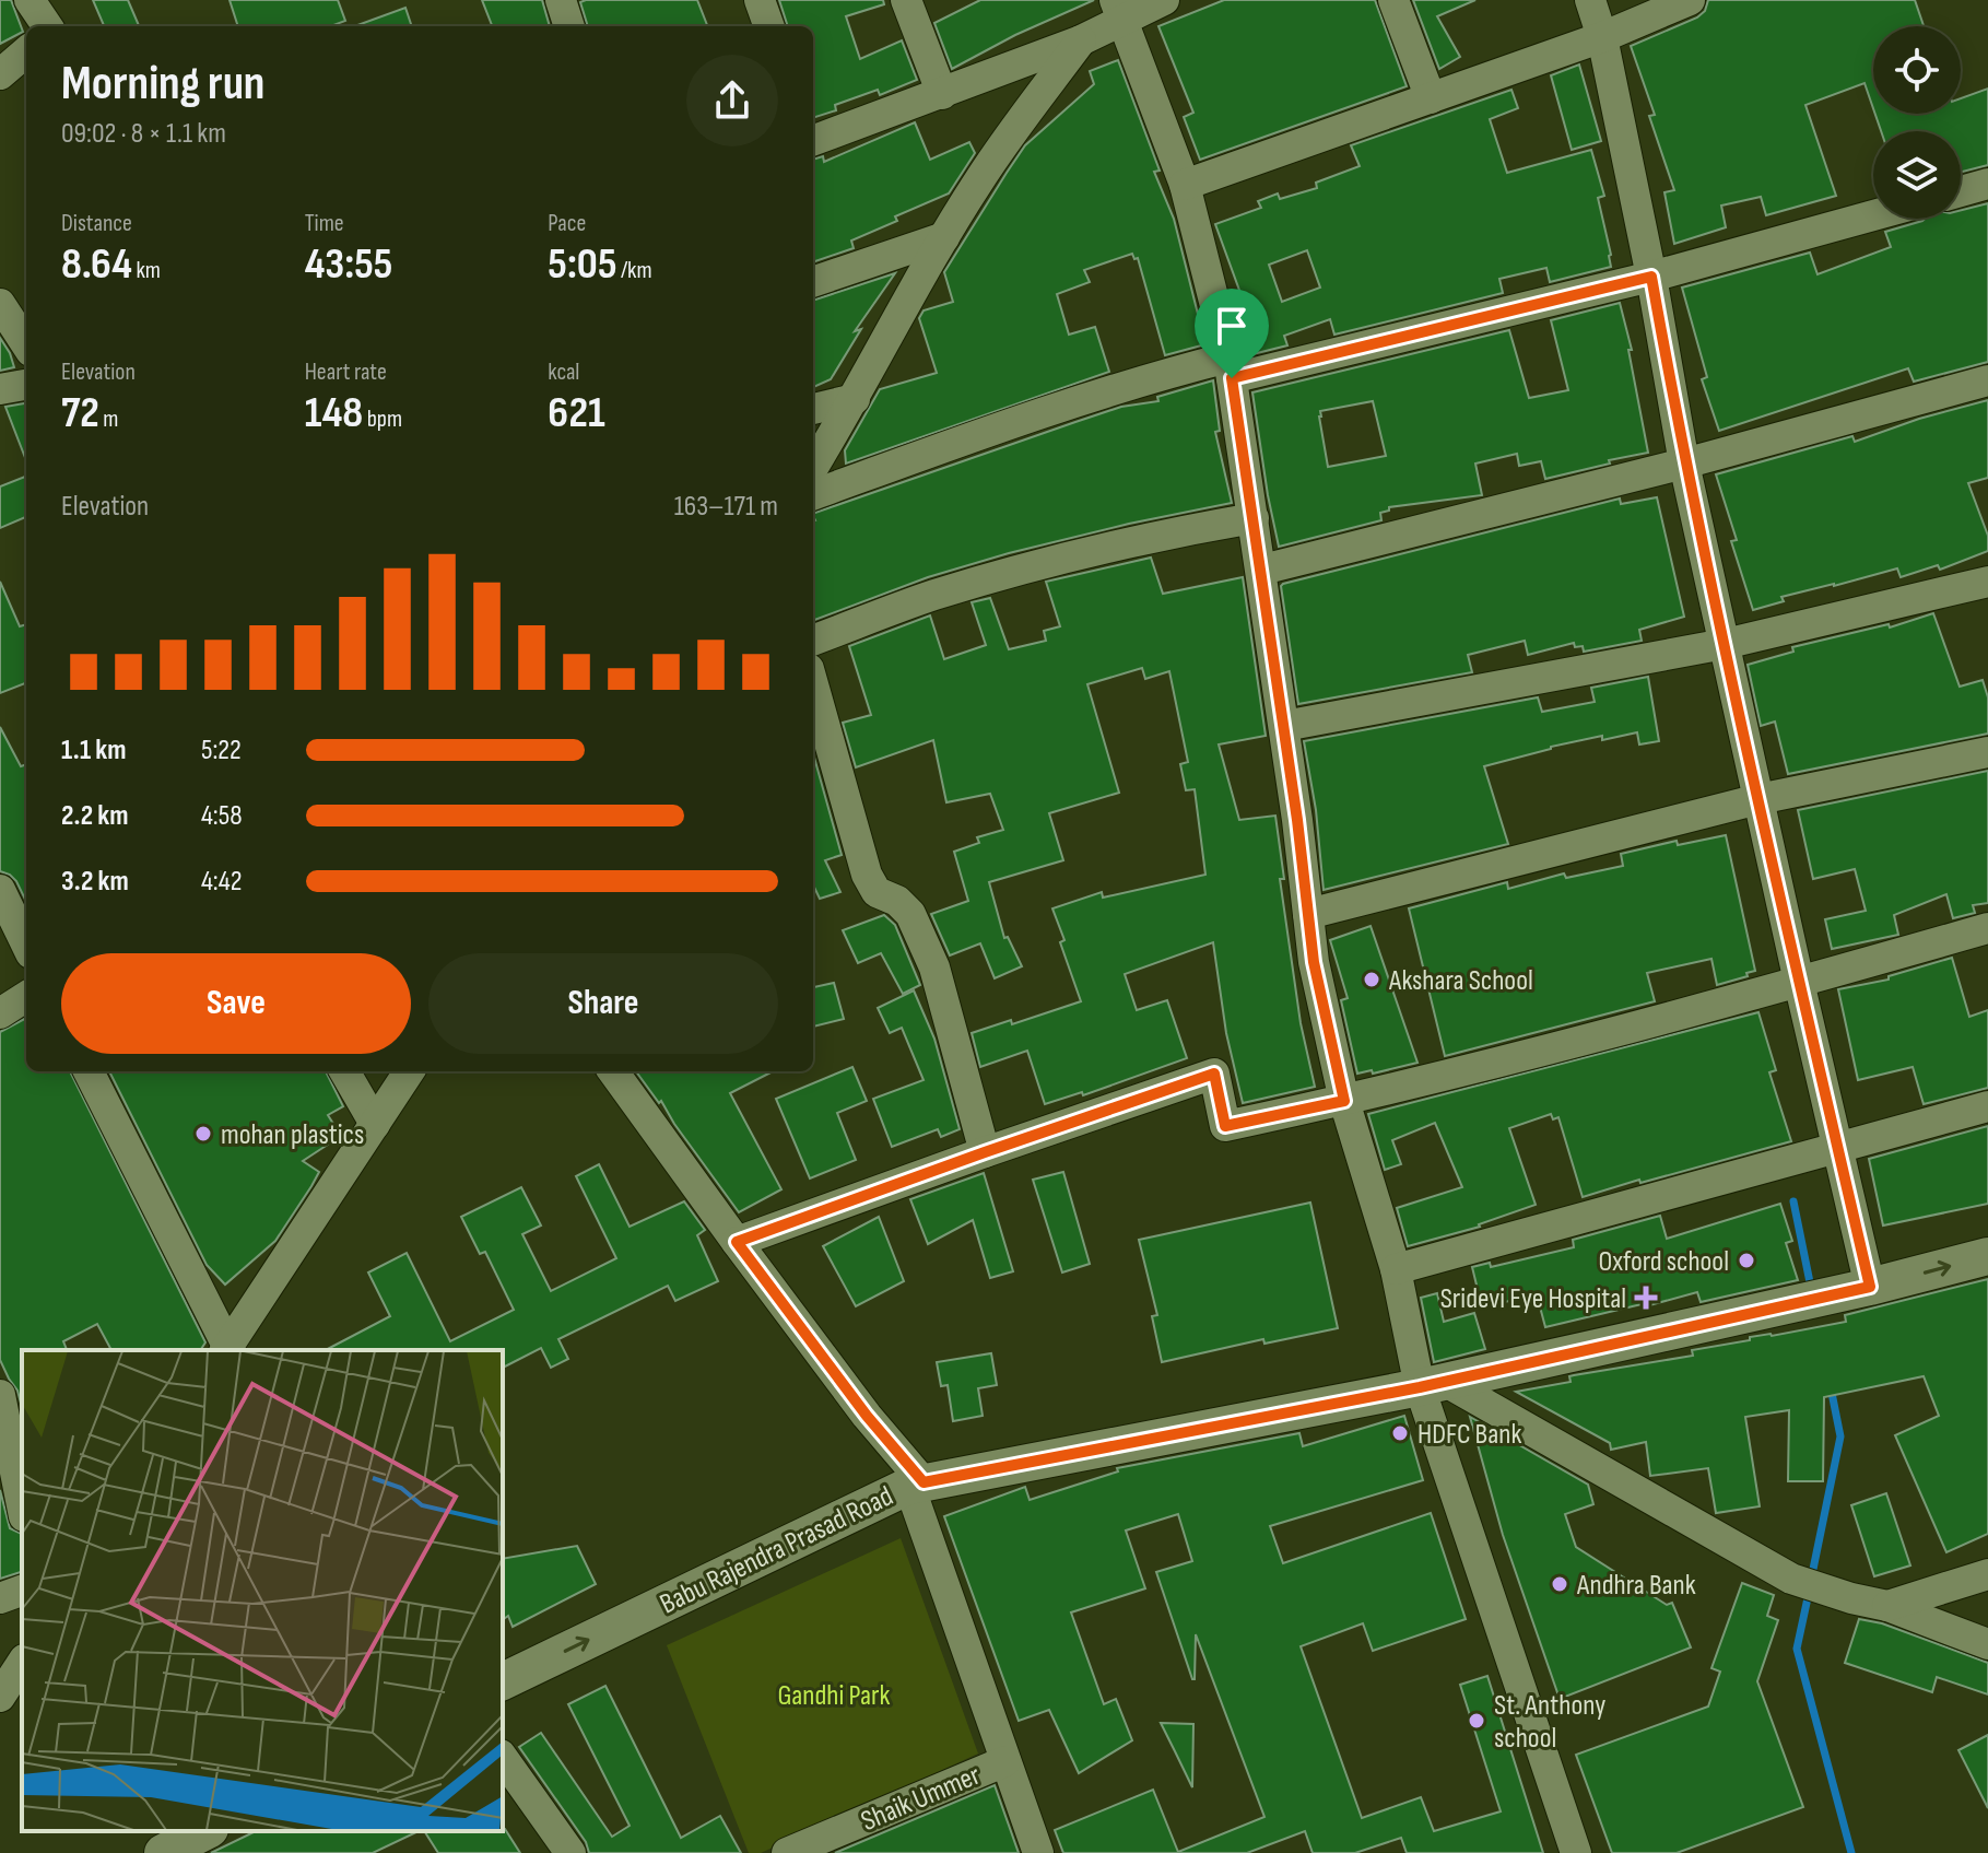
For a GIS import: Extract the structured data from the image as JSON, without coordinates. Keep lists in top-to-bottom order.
{
  "streets": {
    "street": ["Babu Rajendra Prasad Road", "Shaik Ummer"]
  },
  "parks": ["Gandhi Park"],
  "places": {
    "other": [
      "Akshara School",
      "mohan plastics",
      "Oxford school",
      "HDFC Bank",
      "Andhra Bank",
      "St. Anthony school"
    ],
    "health": ["Sridevi Eye Hospital"]
  },
  "page": {
    "heading": ["Morning run", "09:02 · 8 × 1.1 km"],
    "stats": [
      ["Distance", "8.64 km"],
      ["Time", "43:55"],
      ["Pace", "5:05 /km"],
      ["Elevation", "72 m"],
      ["Heart rate", "148 bpm"],
      ["kcal", "621"]
    ],
    "chart": ["Elevation", "163–171 m"],
    "list": [
      {
        "name": "1.1 km",
        "note": "5:22"
      },
      {
        "name": "2.2 km",
        "note": "4:58"
      },
      {
        "name": "3.2 km",
        "note": "4:42"
      }
    ],
    "buttons": ["Save", "Share"]
  }
}
